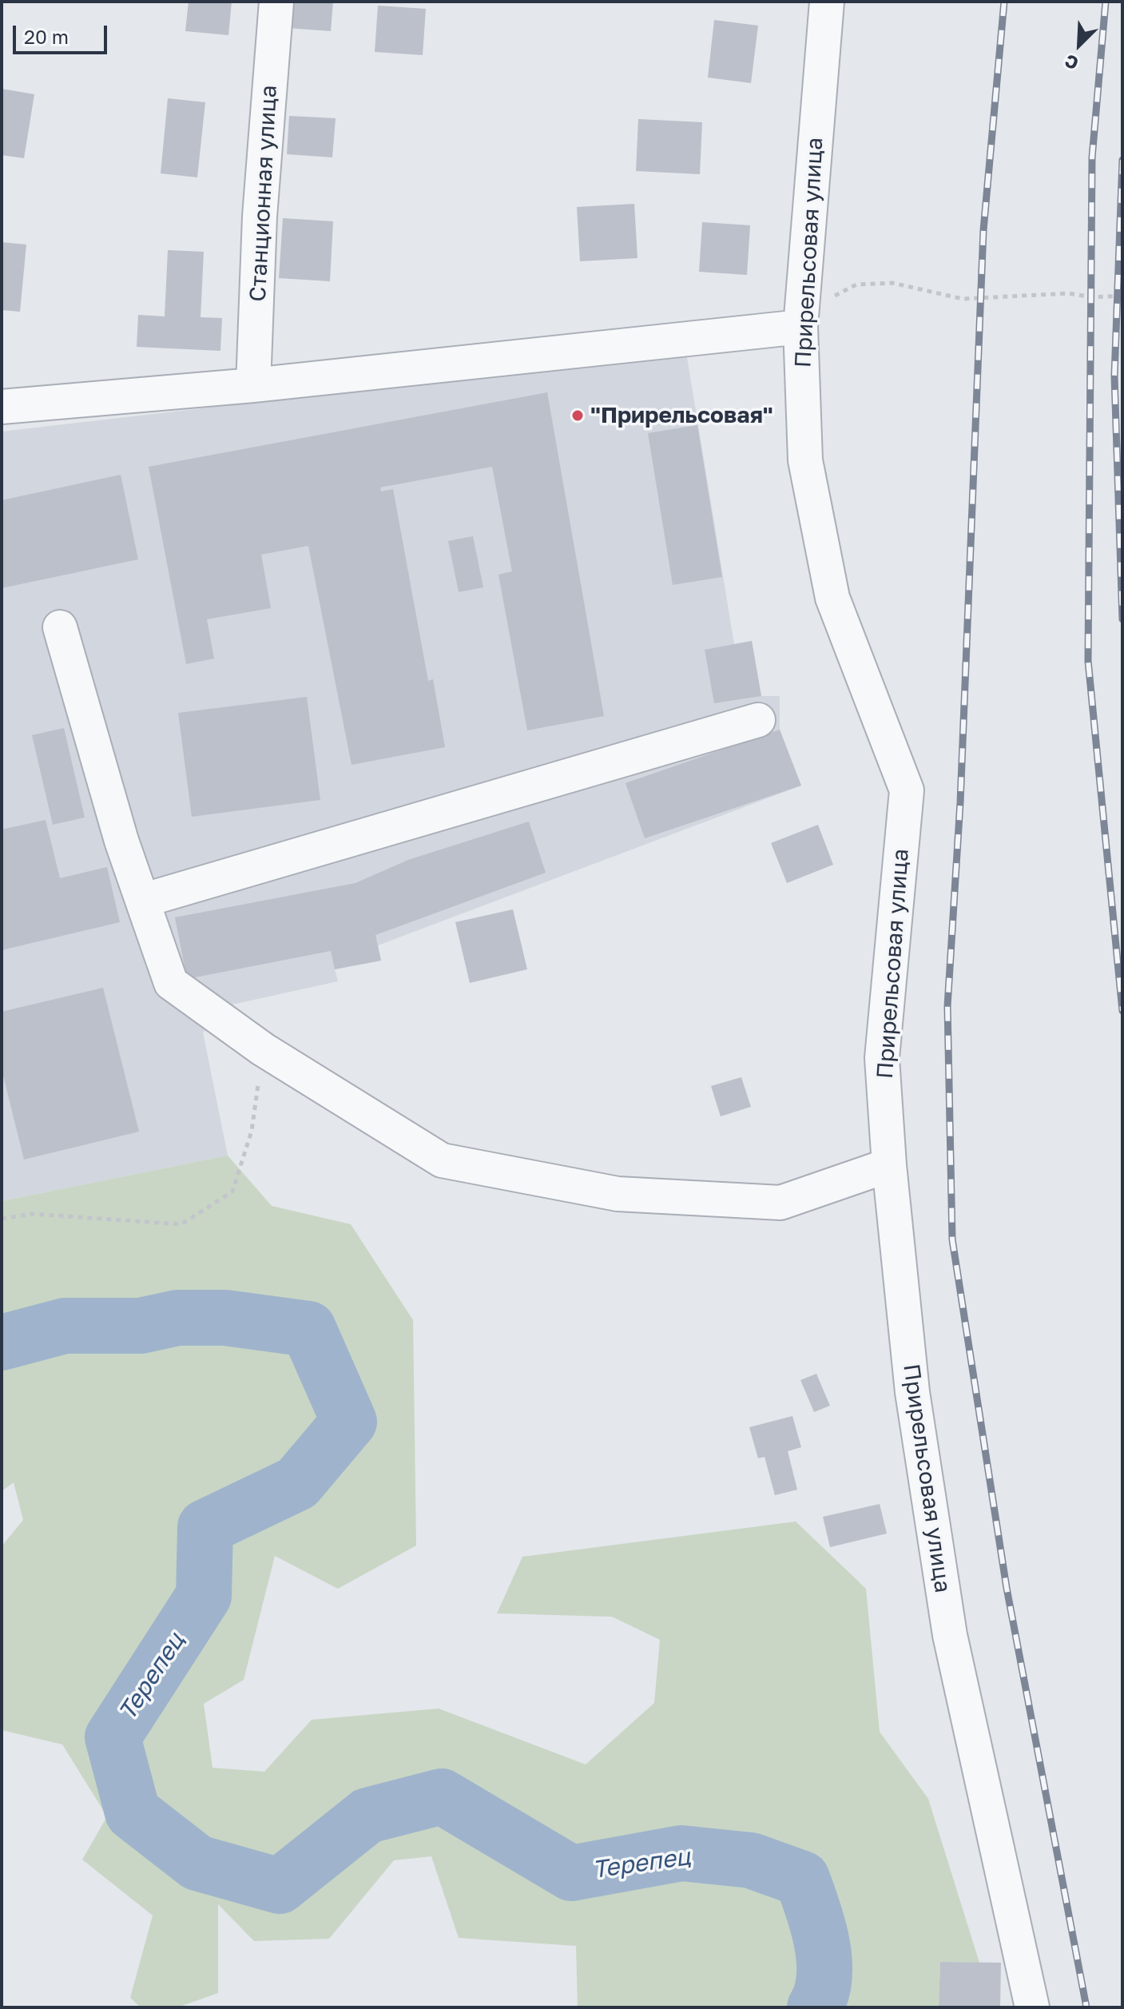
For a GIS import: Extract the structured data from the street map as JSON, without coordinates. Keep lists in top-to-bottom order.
{
  "streets": {
    "street": ["Станционная улица", "Прирельсовая улица"]
  },
  "water": ["Терепец"],
  "places": ["\"Прирельсовая\""],
  "scale_bar": "20 m",
  "north": "bottom left"
}
